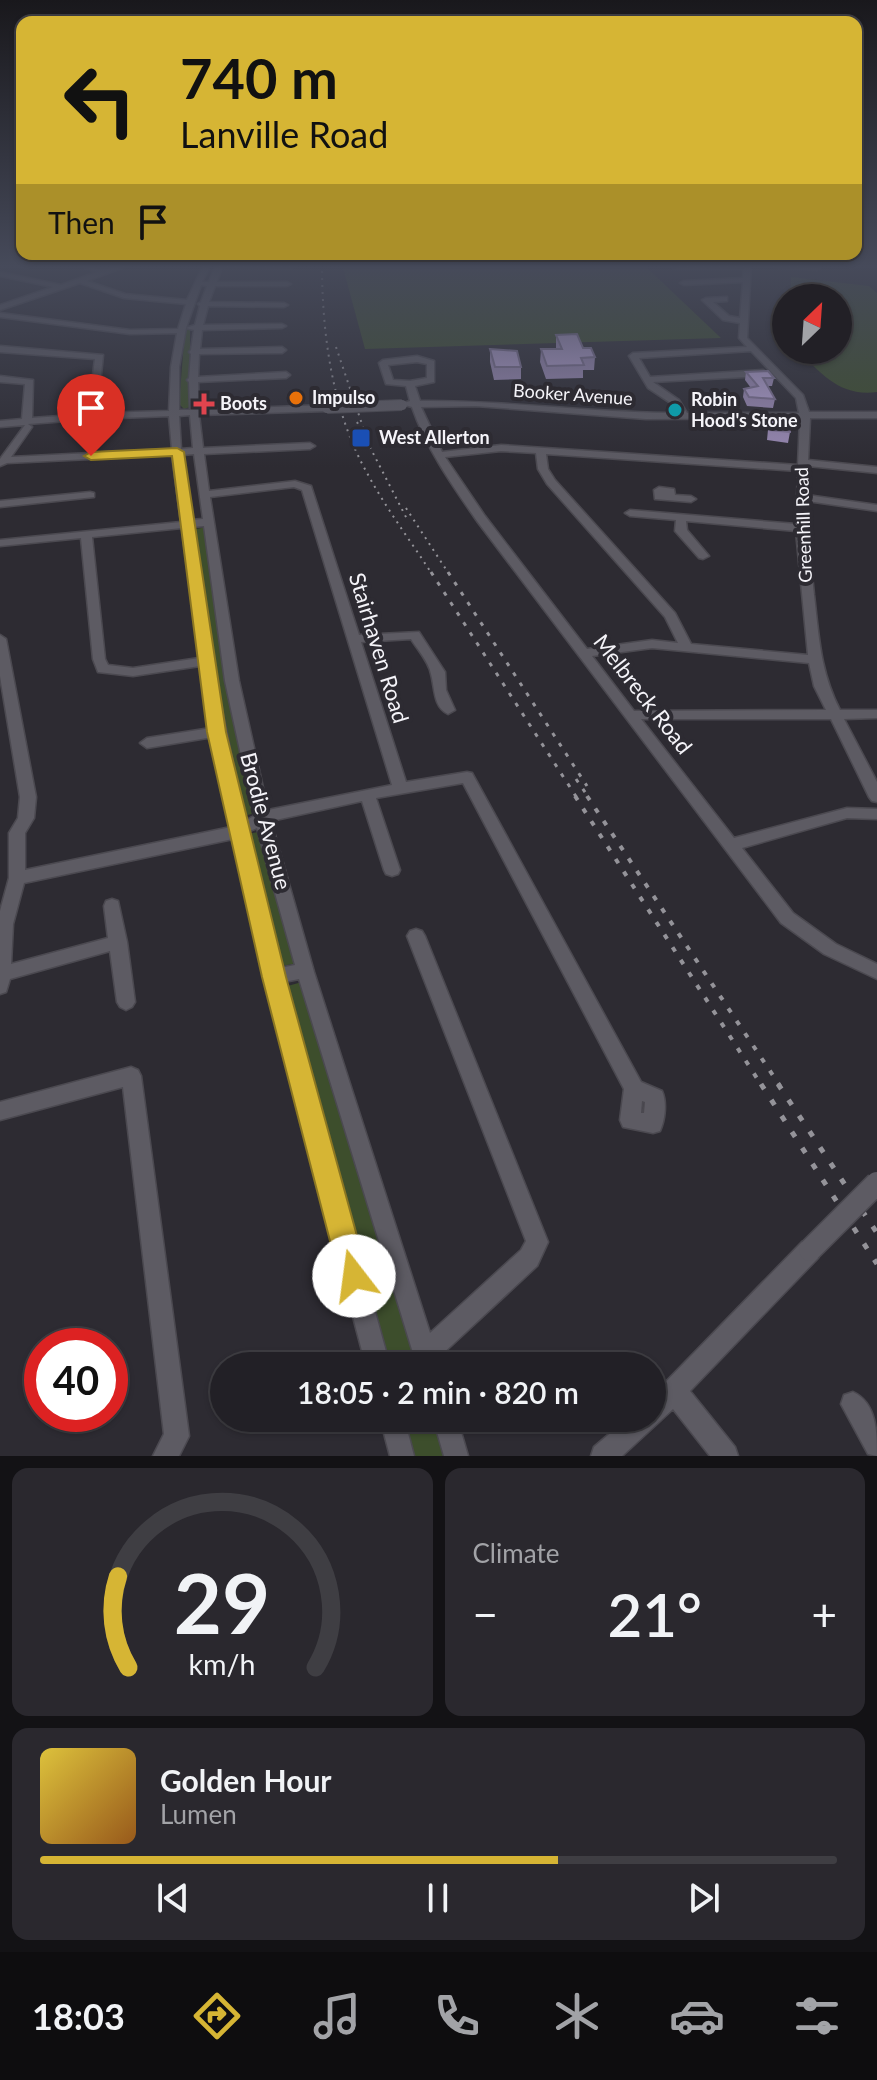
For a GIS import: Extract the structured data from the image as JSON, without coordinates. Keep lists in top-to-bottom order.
{
  "streets": {
    "street": [
      "Booker Avenue",
      "Greenhill Road",
      "Stairhaven Road",
      "Melbreck Road",
      "Brodie Avenue"
    ]
  },
  "crossings": [
    ["Booker Avenue", "Greenhill Road"],
    ["Booker Avenue", "Melbreck Road"],
    ["Booker Avenue", "Brodie Avenue"],
    ["Stairhaven Road", "Brodie Avenue"]
  ],
  "places": {
    "other": ["Impulso", "Robin Hood's Stone"],
    "health": ["Boots"],
    "transit": ["West Allerton"]
  },
  "north": "top right",
  "page": {
    "turn": ["740 m", "Lanville Road"],
    "then": "Then",
    "limit": "40",
    "trip": "18:05 · 2 min · 820 m",
    "tile": "Climate",
    "heat": ["−", "21°", "+"],
    "song": ["Golden Hour", "Lumen"],
    "tabs": "18:03",
    "gauge": ["29", "km/h"]
  }
}
